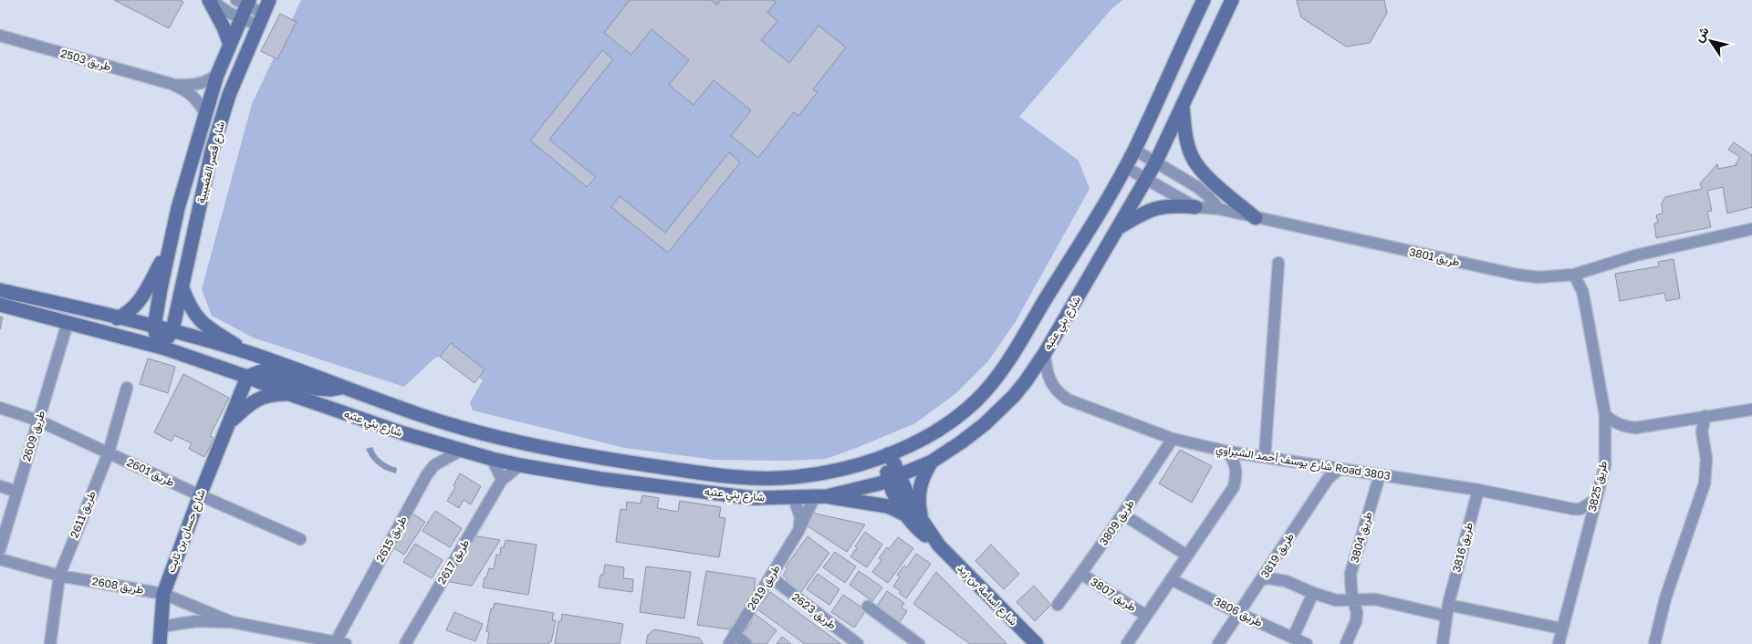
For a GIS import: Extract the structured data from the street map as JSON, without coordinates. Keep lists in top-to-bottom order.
{
  "streets": {
    "main road": [
      "شارع قصر القضيبية",
      "شارع بني عتبه",
      "شارع حسان بن ثابت",
      "شارع اسامة بن زيد"
    ],
    "street": [
      "طريق 2503",
      "طريق 3801",
      "طريق 2609",
      "شارع يوسف أحمد الشيراوي Road 3803",
      "طريق 2601",
      "طريق 3825",
      "طريق 2611",
      "طريق 3809",
      "طريق 3804",
      "طريق 2615",
      "طريق 3816",
      "طريق 3819",
      "طريق 2617",
      "طريق 2608",
      "طريق 2619",
      "طريق 3807",
      "طريق 2623",
      "طريق 3806"
    ]
  },
  "crossings": [
    ["طريق 2503", "شارع قصر القضيبية"],
    ["شارع قصر القضيبية", "شارع بني عتبه"],
    ["طريق 3801", "طريق 3825"],
    ["شارع بني عتبه", "طريق 2609"],
    ["شارع بني عتبه", "شارع يوسف أحمد الشيراوي Road 3803"],
    ["شارع بني عتبه", "شارع حسان بن ثابت"],
    ["شارع بني عتبه", "طريق 2615"],
    ["شارع بني عتبه", "طريق 2617"],
    ["شارع بني عتبه", "طريق 2619"],
    ["شارع بني عتبه", "شارع اسامة بن زيد"],
    ["طريق 2609", "طريق 2601"],
    ["شارع يوسف أحمد الشيراوي Road 3803", "طريق 3825"],
    ["شارع يوسف أحمد الشيراوي Road 3803", "طريق 3809"],
    ["شارع يوسف أحمد الشيراوي Road 3803", "طريق 3804"],
    ["شارع يوسف أحمد الشيراوي Road 3803", "طريق 3816"],
    ["شارع يوسف أحمد الشيراوي Road 3803", "طريق 3819"],
    ["طريق 2601", "طريق 2611"],
    ["طريق 2601", "شارع حسان بن ثابت"],
    ["طريق 2611", "طريق 2608"],
    ["طريق 3809", "طريق 3807"],
    ["شارع حسان بن ثابت", "طريق 2608"],
    ["طريق 2615", "طريق 2608"],
    ["طريق 3819", "طريق 3806"],
    ["طريق 2619", "طريق 2623"]
  ],
  "north": "top left"
}
